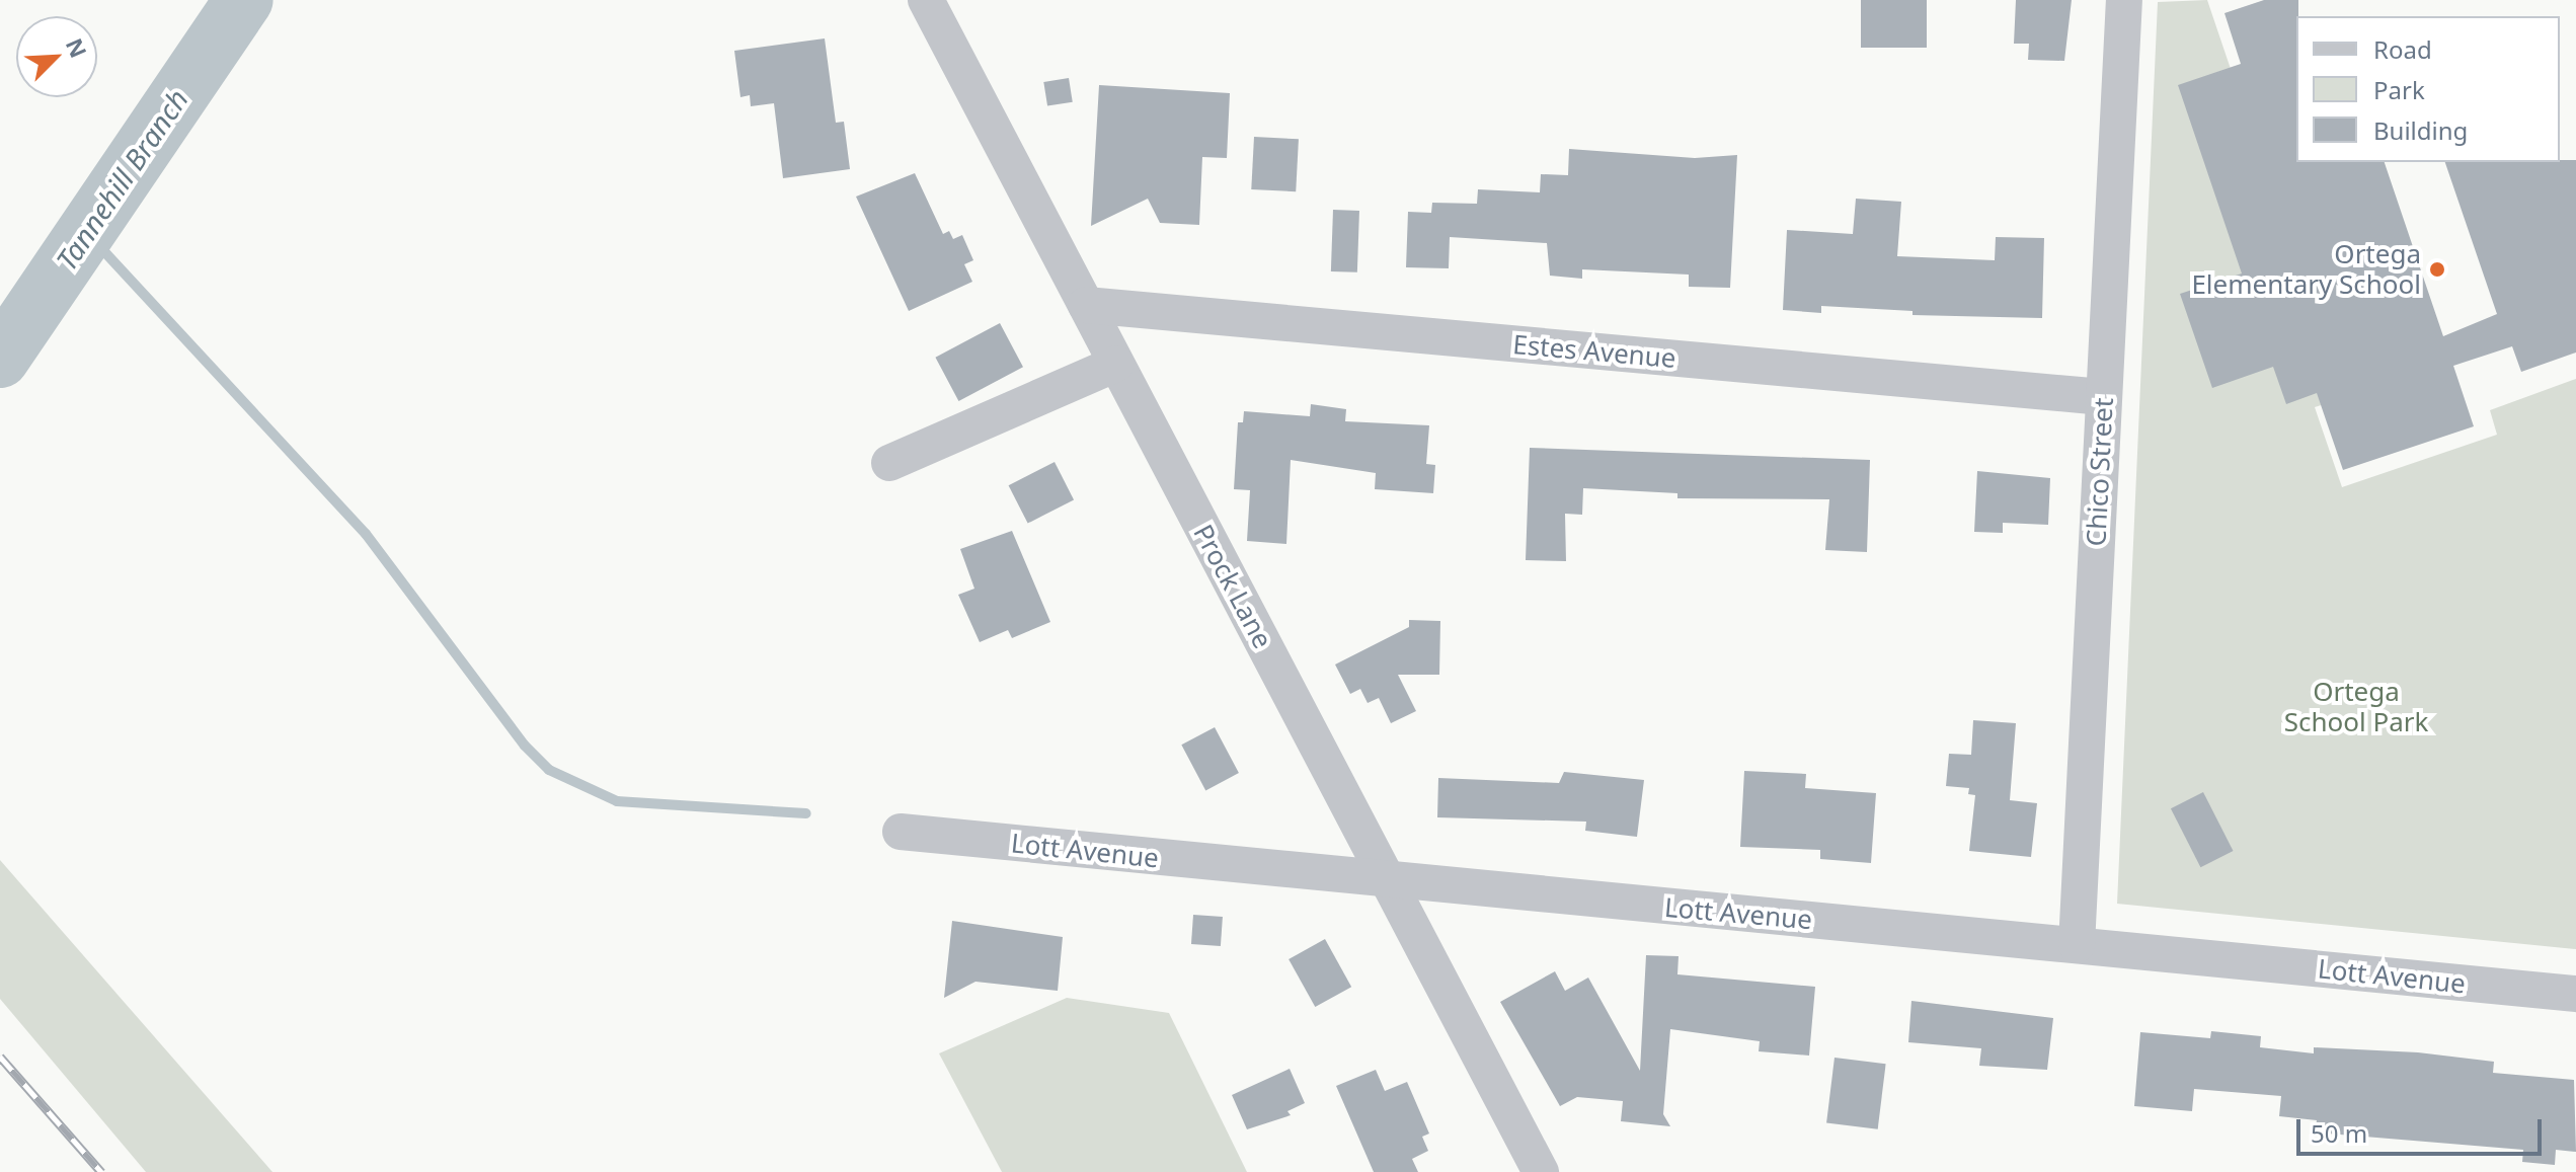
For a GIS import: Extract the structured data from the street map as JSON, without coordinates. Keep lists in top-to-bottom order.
{
  "streets": {
    "street": [
      "Estes Avenue",
      "Chico Street",
      "Prock Lane",
      "Lott Avenue"
    ]
  },
  "crossings": [
    ["Estes Avenue", "Chico Street"],
    ["Estes Avenue", "Prock Lane"],
    ["Chico Street", "Lott Avenue"],
    ["Prock Lane", "Lott Avenue"]
  ],
  "water": ["Tannehill Branch"],
  "parks": ["Ortega School Park"],
  "places": ["Ortega Elementary School"],
  "legend": ["Road", "Park", "Building"],
  "scale_bar": "50 m",
  "north": "top right"
}
